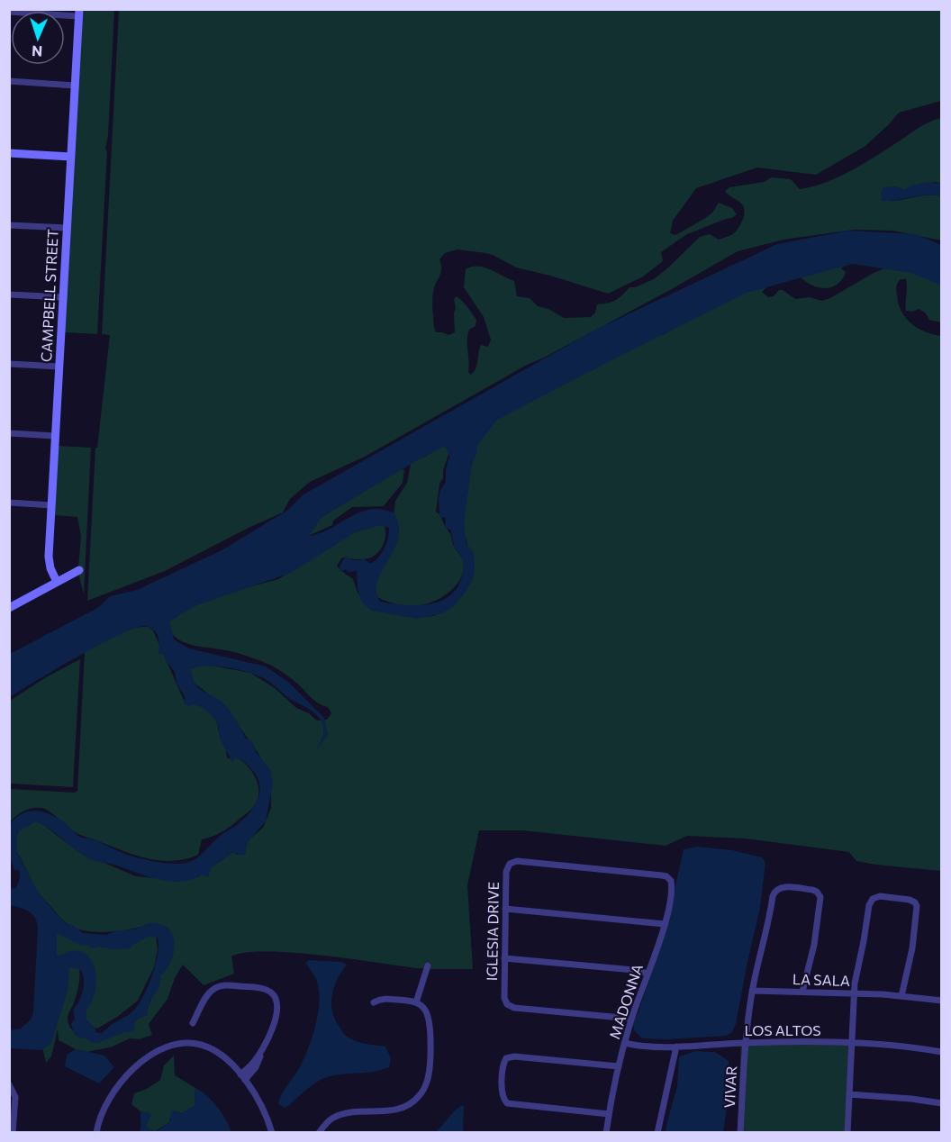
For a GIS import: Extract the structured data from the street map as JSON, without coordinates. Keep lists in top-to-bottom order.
{
  "streets": {
    "street": [
      "CAMPBELL STREET",
      "IGLESIA DRIVE",
      "LA SALA",
      "MADONNA",
      "LOS ALTOS",
      "VIVAR"
    ]
  },
  "crossings": [
    ["IGLESIA DRIVE", "MADONNA"],
    ["MADONNA", "LOS ALTOS"],
    ["LOS ALTOS", "VIVAR"]
  ],
  "north": "bottom"
}
